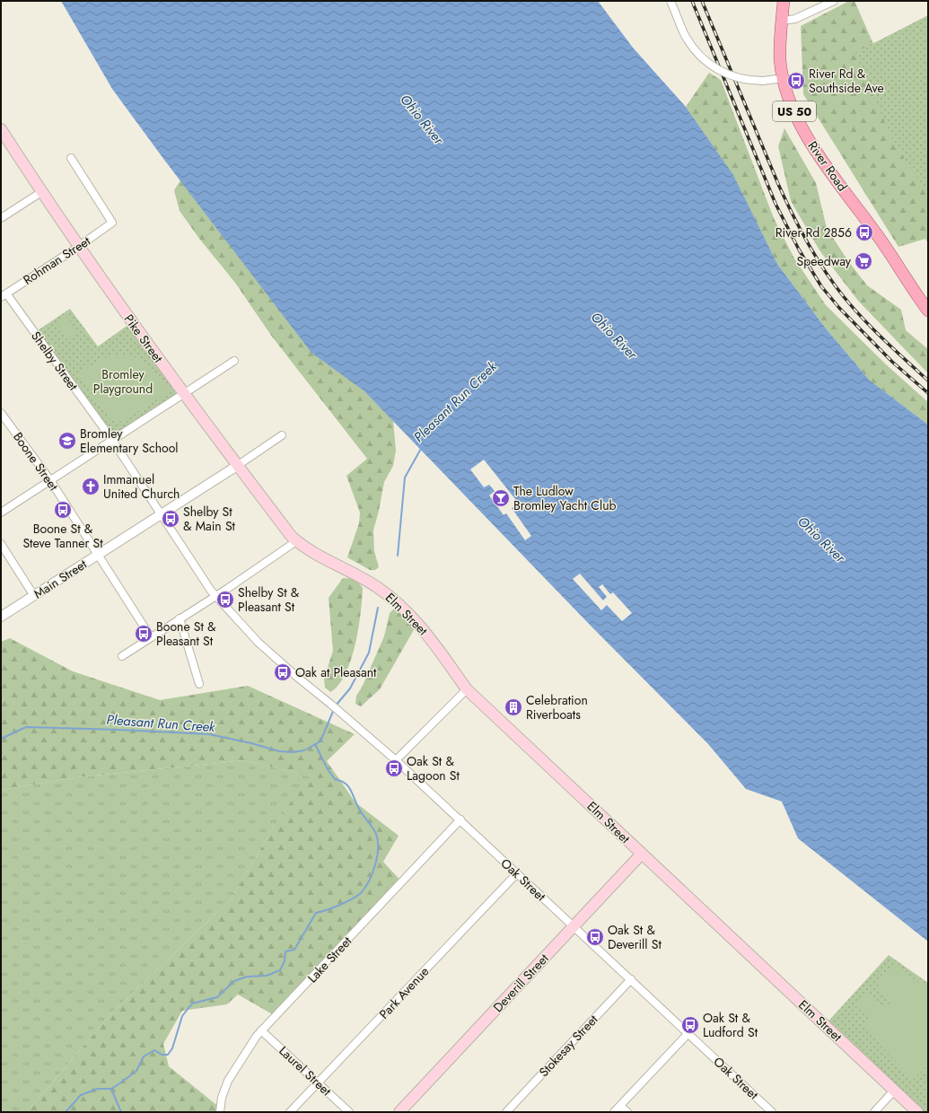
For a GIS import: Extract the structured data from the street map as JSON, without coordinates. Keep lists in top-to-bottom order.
{
  "streets": {
    "main road": [
      "US 50",
      "River Road",
      "Pike Street",
      "Elm Street",
      "Deverill Street"
    ],
    "street": [
      "Rohman Street",
      "Shelby Street",
      "Boone Street",
      "Main Street",
      "Oak Street",
      "Lake Street",
      "Park Avenue",
      "Stokesay Street",
      "Laurel Street"
    ]
  },
  "crossings": [
    ["Rohman Street", "Pike Street"],
    ["Rohman Street", "Shelby Street"],
    ["Pike Street", "Main Street"],
    ["Pike Street", "Elm Street"],
    ["Shelby Street", "Main Street"],
    ["Shelby Street", "Oak Street"],
    ["Boone Street", "Main Street"],
    ["Elm Street", "Deverill Street"],
    ["Oak Street", "Lake Street"],
    ["Oak Street", "Deverill Street"],
    ["Oak Street", "Park Avenue"],
    ["Oak Street", "Stokesay Street"],
    ["Lake Street", "Laurel Street"],
    ["Park Avenue", "Laurel Street"]
  ],
  "water": ["Ohio River", "Pleasant Run Creek"],
  "parks": ["Bromley Playground"],
  "places": {
    "bus stop": [
      "River Rd & Southside Ave",
      "River Rd 2856",
      "Boone St & Steve Tanner St",
      "Shelby St & Main St",
      "Shelby St & Pleasant St",
      "Boone St & Pleasant St",
      "Oak at Pleasant",
      "Oak St & Lagoon St",
      "Oak St & Deverill St",
      "Oak St & Ludford St"
    ],
    "supermarket": ["Speedway"],
    "school or university": ["Bromley Elementary School"],
    "church": ["Immanuel United Church"],
    "bar": ["The Ludlow Bromley Yacht Club"],
    "building": ["Celebration Riverboats"]
  }
}
